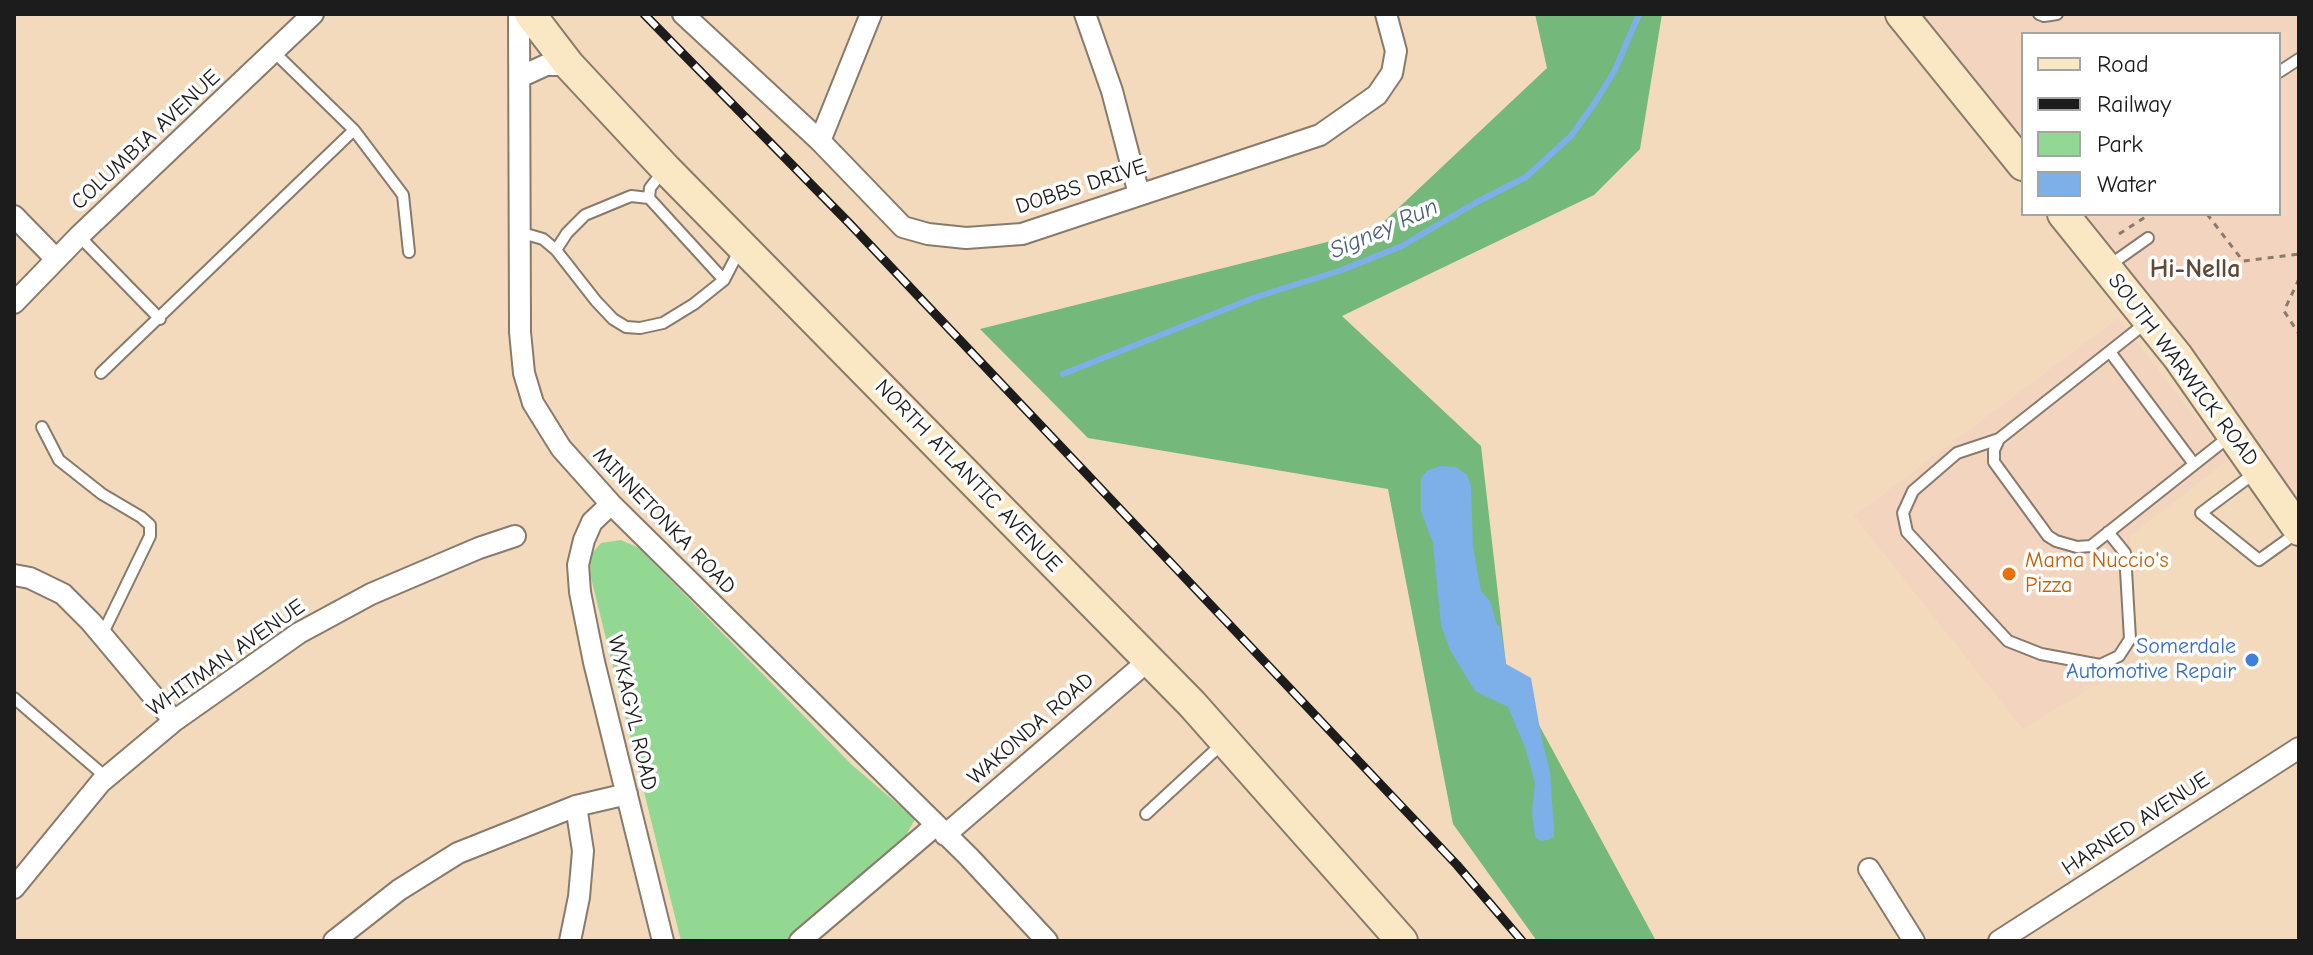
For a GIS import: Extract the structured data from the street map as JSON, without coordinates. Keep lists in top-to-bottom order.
{
  "streets": {
    "street": [
      "COLUMBIA AVENUE",
      "DOBBS DRIVE",
      "SOUTH WARWICK ROAD",
      "NORTH ATLANTIC AVENUE",
      "MINNETONKA ROAD",
      "WHITMAN AVENUE",
      "WYKAGYL ROAD",
      "WAKONDA ROAD",
      "HARNED AVENUE"
    ]
  },
  "crossings": [
    ["NORTH ATLANTIC AVENUE", "WAKONDA ROAD"],
    ["MINNETONKA ROAD", "WYKAGYL ROAD"],
    ["MINNETONKA ROAD", "WAKONDA ROAD"]
  ],
  "districts": ["Hi-Nella"],
  "water": ["Signey Run"],
  "places": ["Mama Nuccio's Pizza", "Somerdale Automotive Repair"],
  "legend": [
    "Road",
    "Railway",
    "Park",
    "Water"
  ]
}
